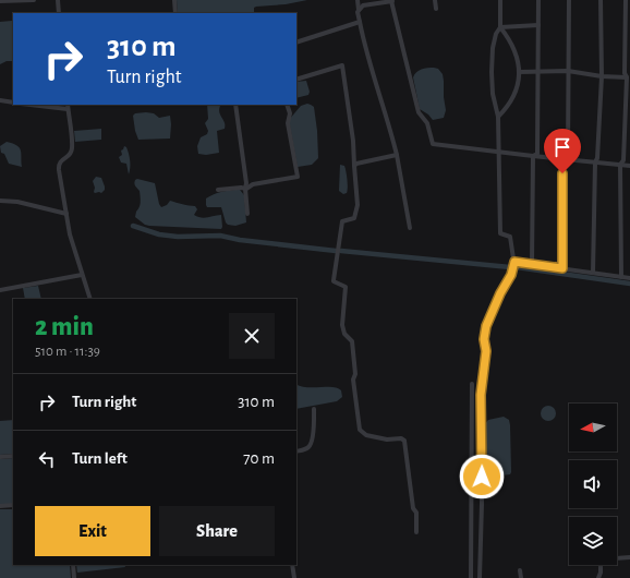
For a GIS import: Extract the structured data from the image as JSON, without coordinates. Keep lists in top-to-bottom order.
{
  "north": "left",
  "page": {
    "turn": ["310 m", "Turn right"],
    "heading": ["2 min", "510 m · 11:39"],
    "list": [
      {
        "name": "Turn right",
        "value": "310 m"
      },
      {
        "name": "Turn left",
        "value": "70 m"
      }
    ],
    "buttons": ["Exit", "Share"]
  }
}
